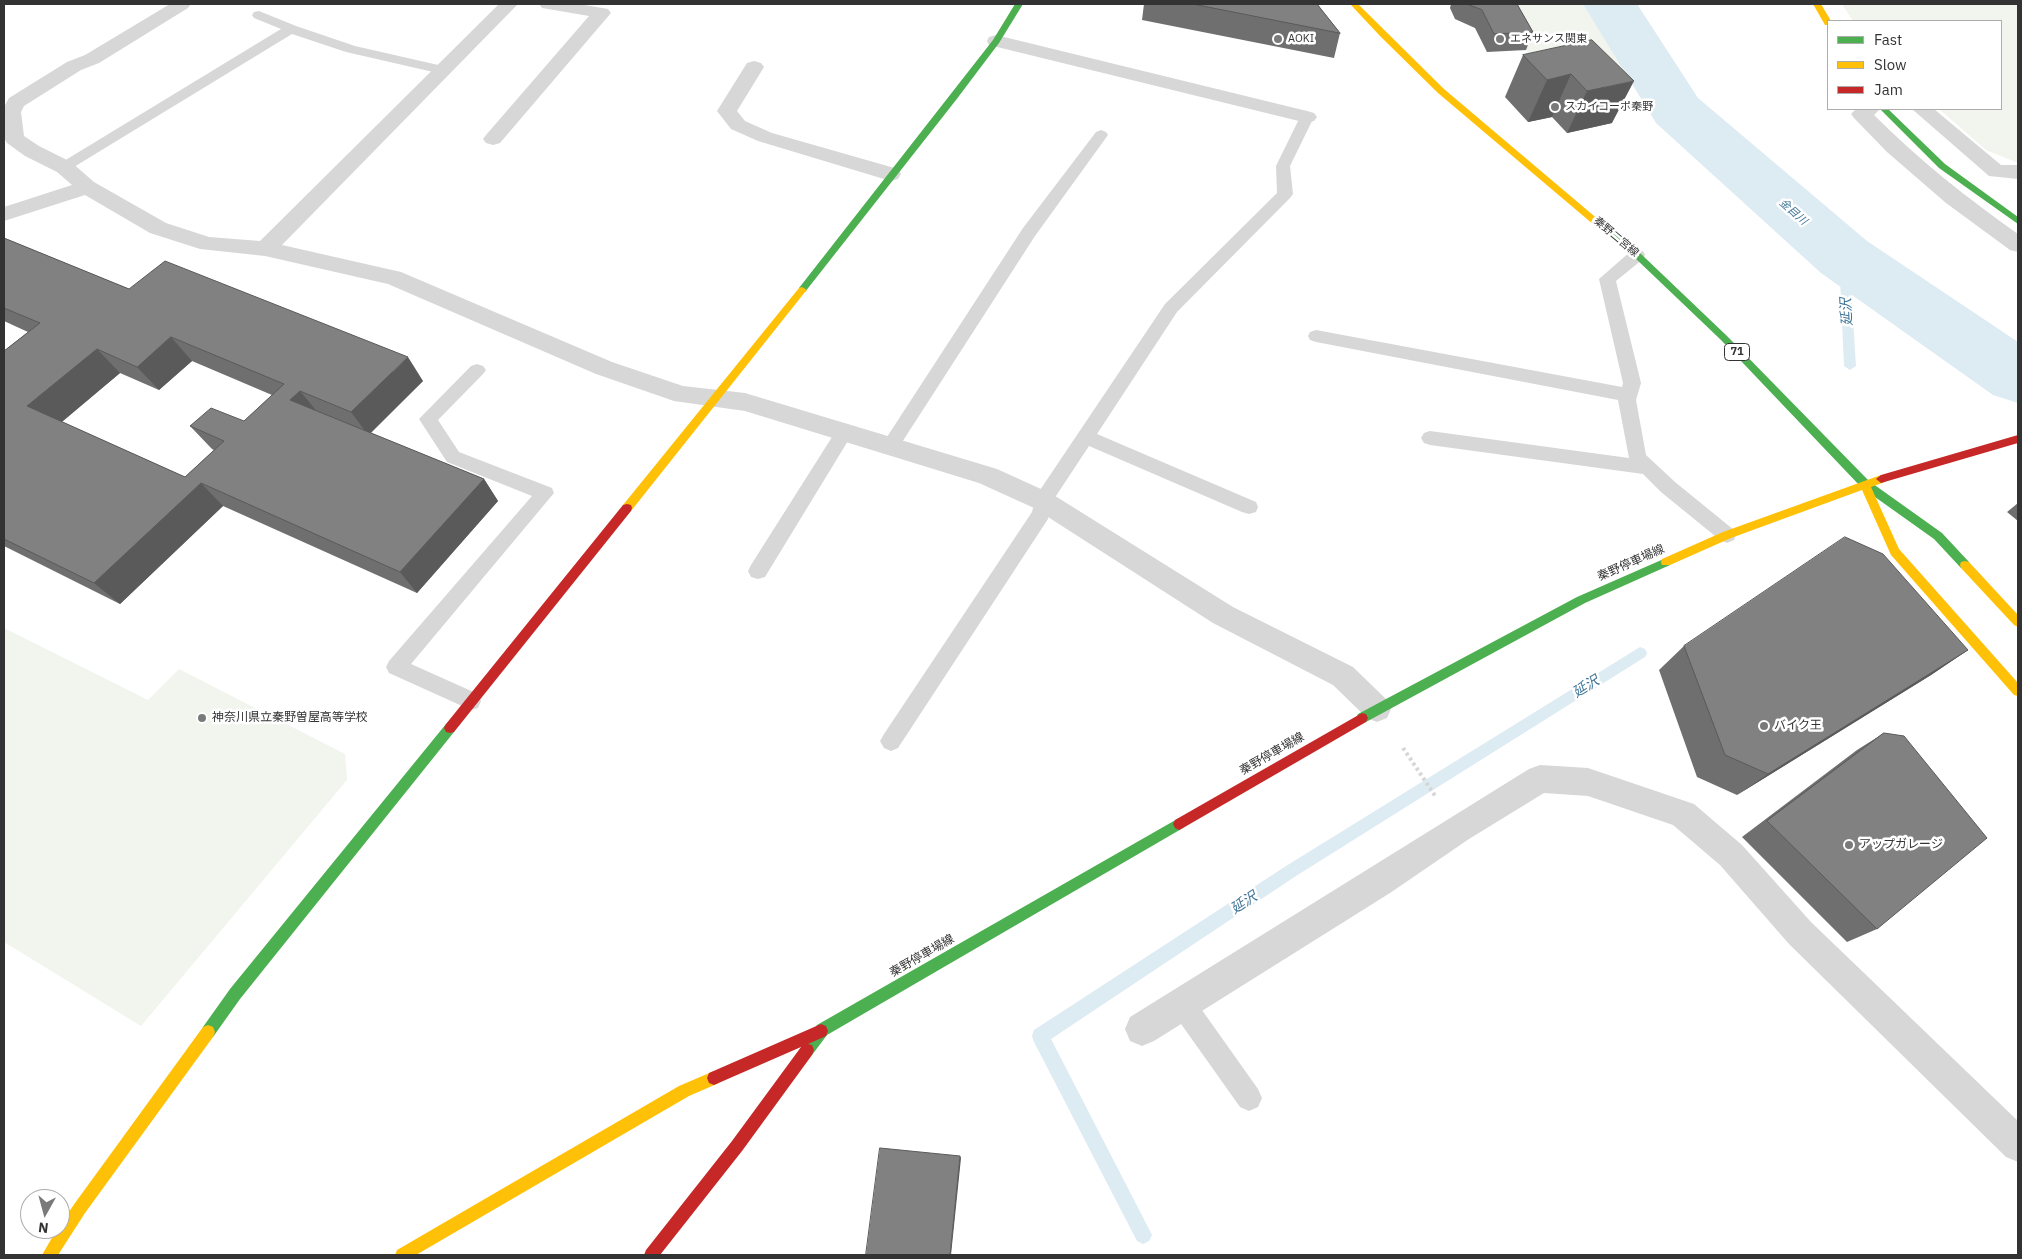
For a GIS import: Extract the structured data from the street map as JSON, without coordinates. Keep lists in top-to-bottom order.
{
  "streets": {
    "main road": ["秦野二宮線", "71", "秦野停車場線"]
  },
  "crossings": [
    ["秦野二宮線", "71"],
    ["秦野二宮線", "秦野停車場線"],
    ["71", "秦野停車場線"]
  ],
  "water": ["金目川", "延沢"],
  "places": [
    "AOKI",
    "エネサンス関東",
    "スカイコーポ秦野",
    "神奈川県立秦野曽屋高等学校",
    "バイク王",
    "アップガレージ"
  ],
  "legend": ["Fast", "Slow", "Jam"],
  "north": "bottom"
}
